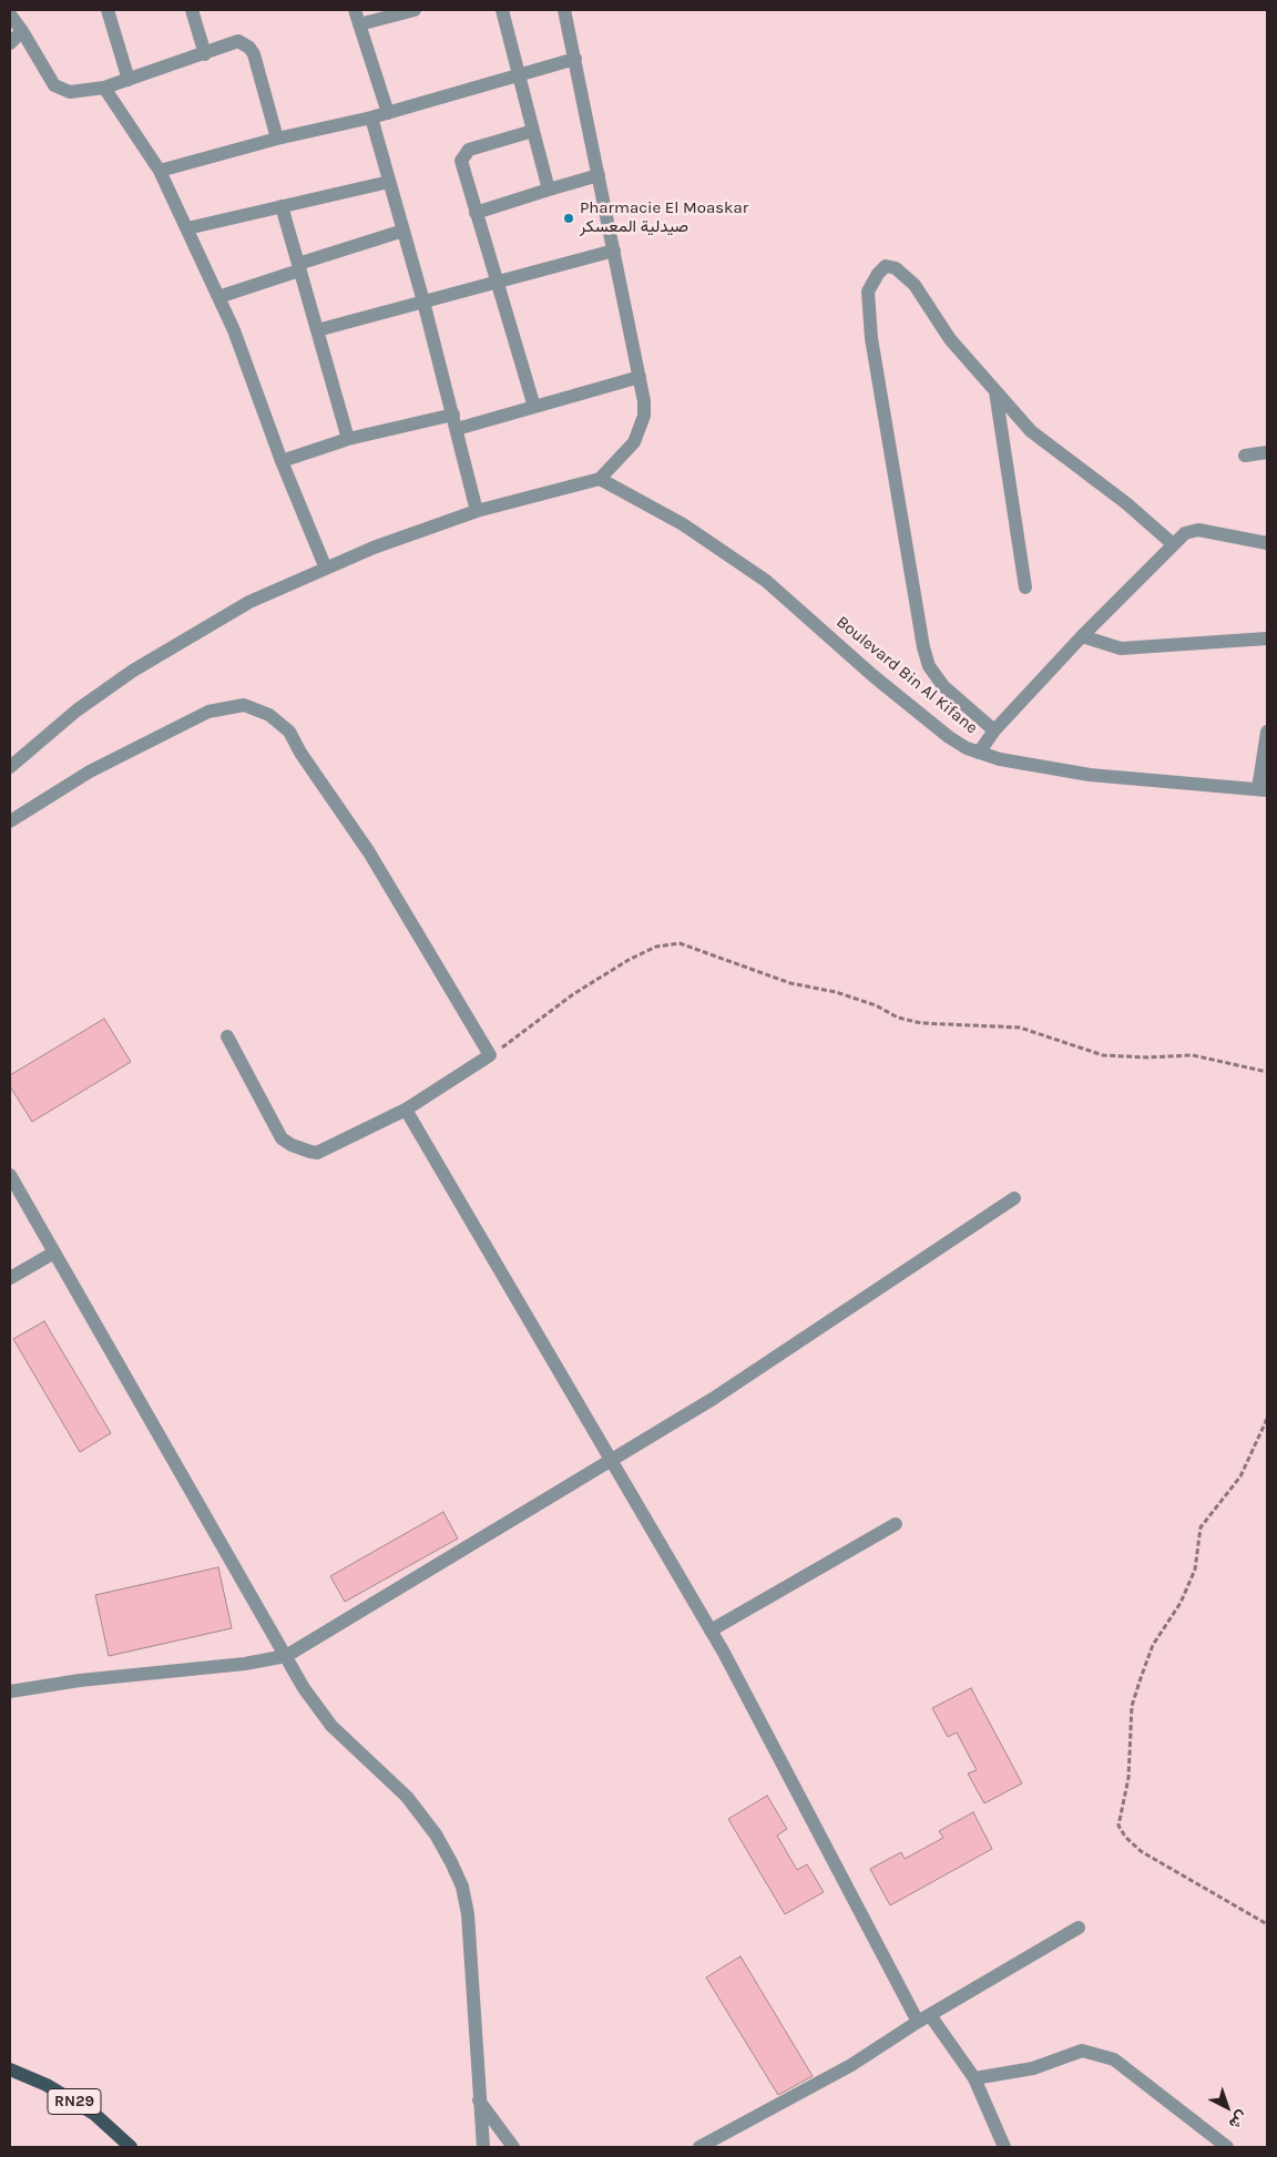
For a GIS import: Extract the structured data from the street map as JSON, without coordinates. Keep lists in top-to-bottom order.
{
  "streets": {
    "main road": ["RN29"],
    "street": ["Boulevard Bin Al Kifane"]
  },
  "places": ["Pharmacie El Moaskar صيدلية المعسكر"],
  "north": "bottom right"
}
